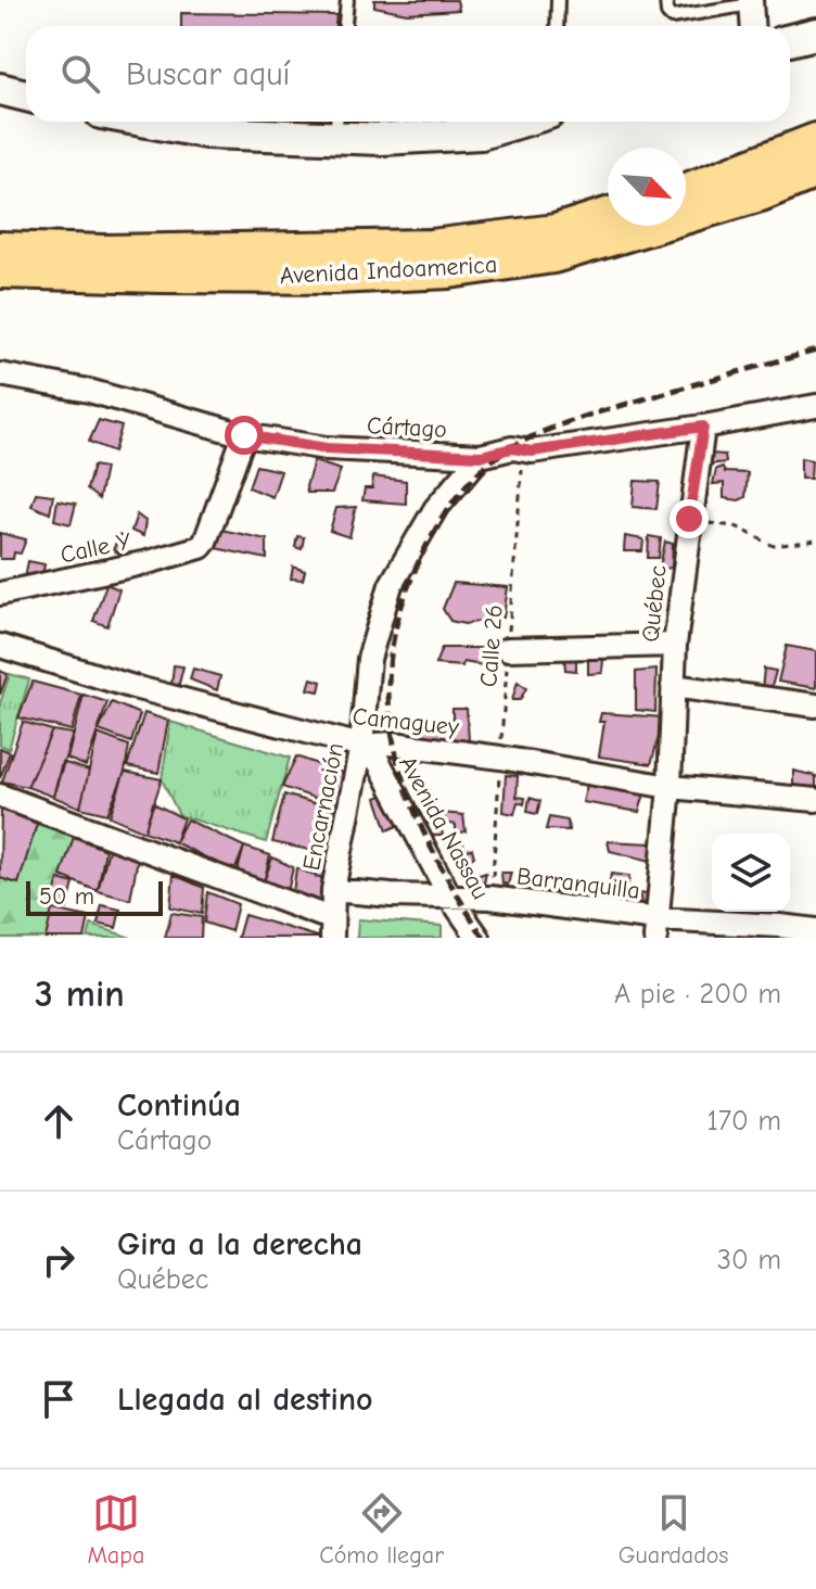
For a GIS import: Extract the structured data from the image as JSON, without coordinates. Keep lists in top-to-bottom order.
{
  "streets": {
    "main road": ["Avenida Indoamerica"],
    "street": [
      "Cártago",
      "Calle Y",
      "Québec",
      "Camaguey",
      "Encarnación",
      "Avenida Nassau",
      "Barranquilla"
    ],
    "path": ["Calle 26"]
  },
  "crossings": [
    ["Cártago", "Calle Y"],
    ["Cártago", "Québec"],
    ["Cártago", "Calle 26"],
    ["Cártago", "Encarnación"],
    ["Québec", "Camaguey"],
    ["Québec", "Barranquilla"],
    ["Calle 26", "Camaguey"],
    ["Calle 26", "Barranquilla"],
    ["Camaguey", "Encarnación"],
    ["Camaguey", "Avenida Nassau"],
    ["Encarnación", "Avenida Nassau"],
    ["Encarnación", "Barranquilla"],
    ["Avenida Nassau", "Barranquilla"]
  ],
  "scale_bar": "50 m",
  "north": "bottom right",
  "page": {
    "search": "Buscar aquí",
    "scale": "50 m",
    "heading": ["3 min", "A pie · 200 m"],
    "list": [
      ["Continúa", "Cártago", "170 m"],
      ["Gira a la derecha", "Québec", "30 m"],
      "Llegada al destino"
    ],
    "nav": ["Mapa", "Cómo llegar", "Guardados"]
  }
}
